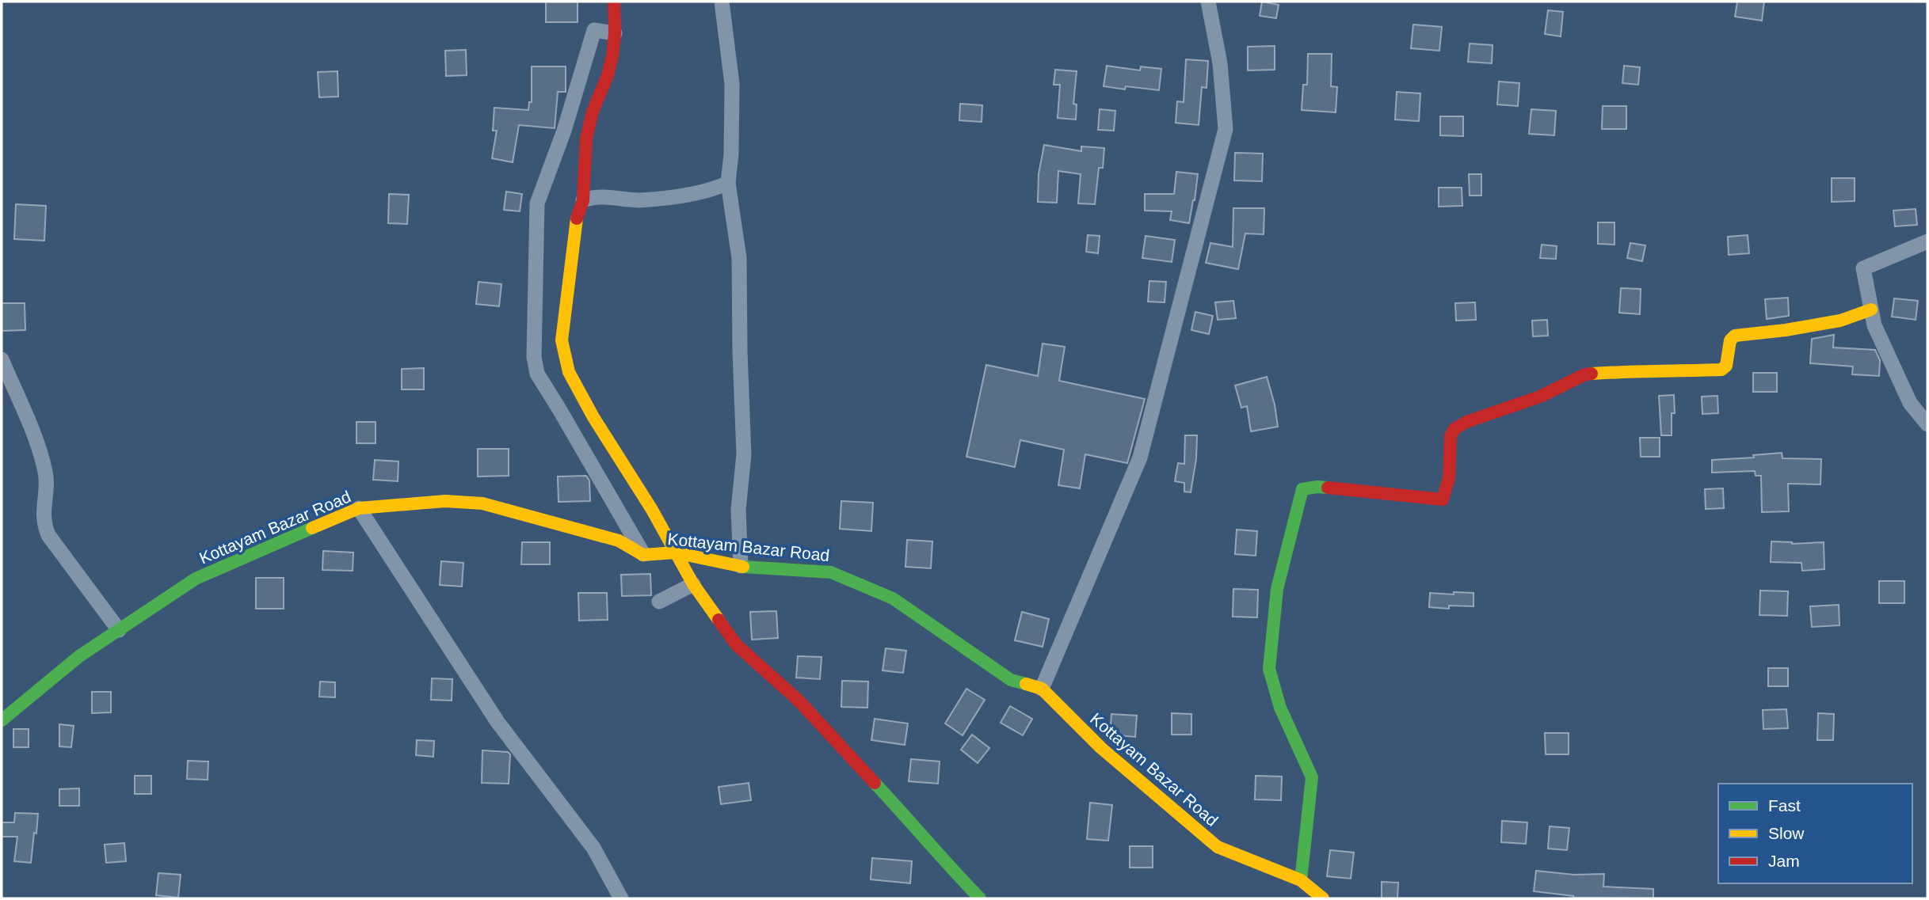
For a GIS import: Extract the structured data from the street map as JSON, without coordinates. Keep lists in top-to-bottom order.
{
  "streets": {
    "street": ["Kottayam Bazar Road"]
  },
  "legend": ["Fast", "Slow", "Jam"]
}
